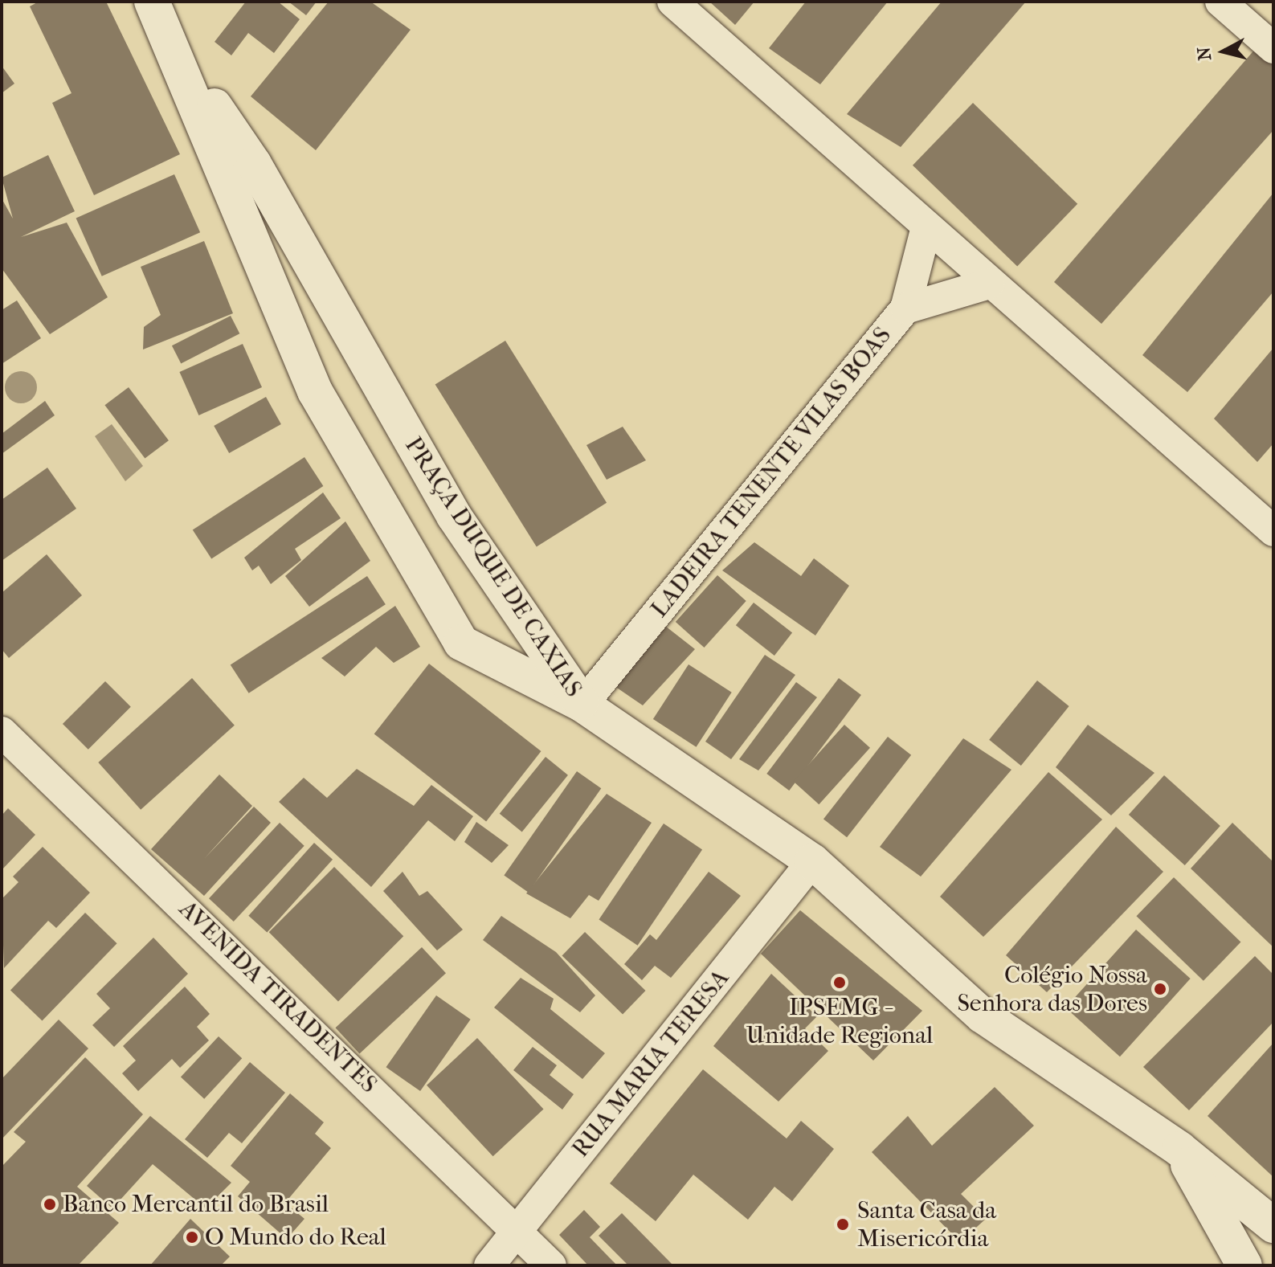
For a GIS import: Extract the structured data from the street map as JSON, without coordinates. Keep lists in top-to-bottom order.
{
  "streets": {
    "main road": ["PRAÇA DUQUE DE CAXIAS"],
    "street": ["LADEIRA TENENTE VILAS BOAS", "AVENIDA TIRADENTES", "RUA MARIA TERESA"]
  },
  "crossings": [
    ["LADEIRA TENENTE VILAS BOAS", "PRAÇA DUQUE DE CAXIAS"],
    ["AVENIDA TIRADENTES", "RUA MARIA TERESA"]
  ],
  "places": [
    "IPSEMG - Unidade Regional",
    "Colégio Nossa Senhora das Dores",
    "Banco Mercantil do Brasil",
    "Santa Casa da Misericórdia",
    "O Mundo do Real"
  ],
  "north": "left"
}
